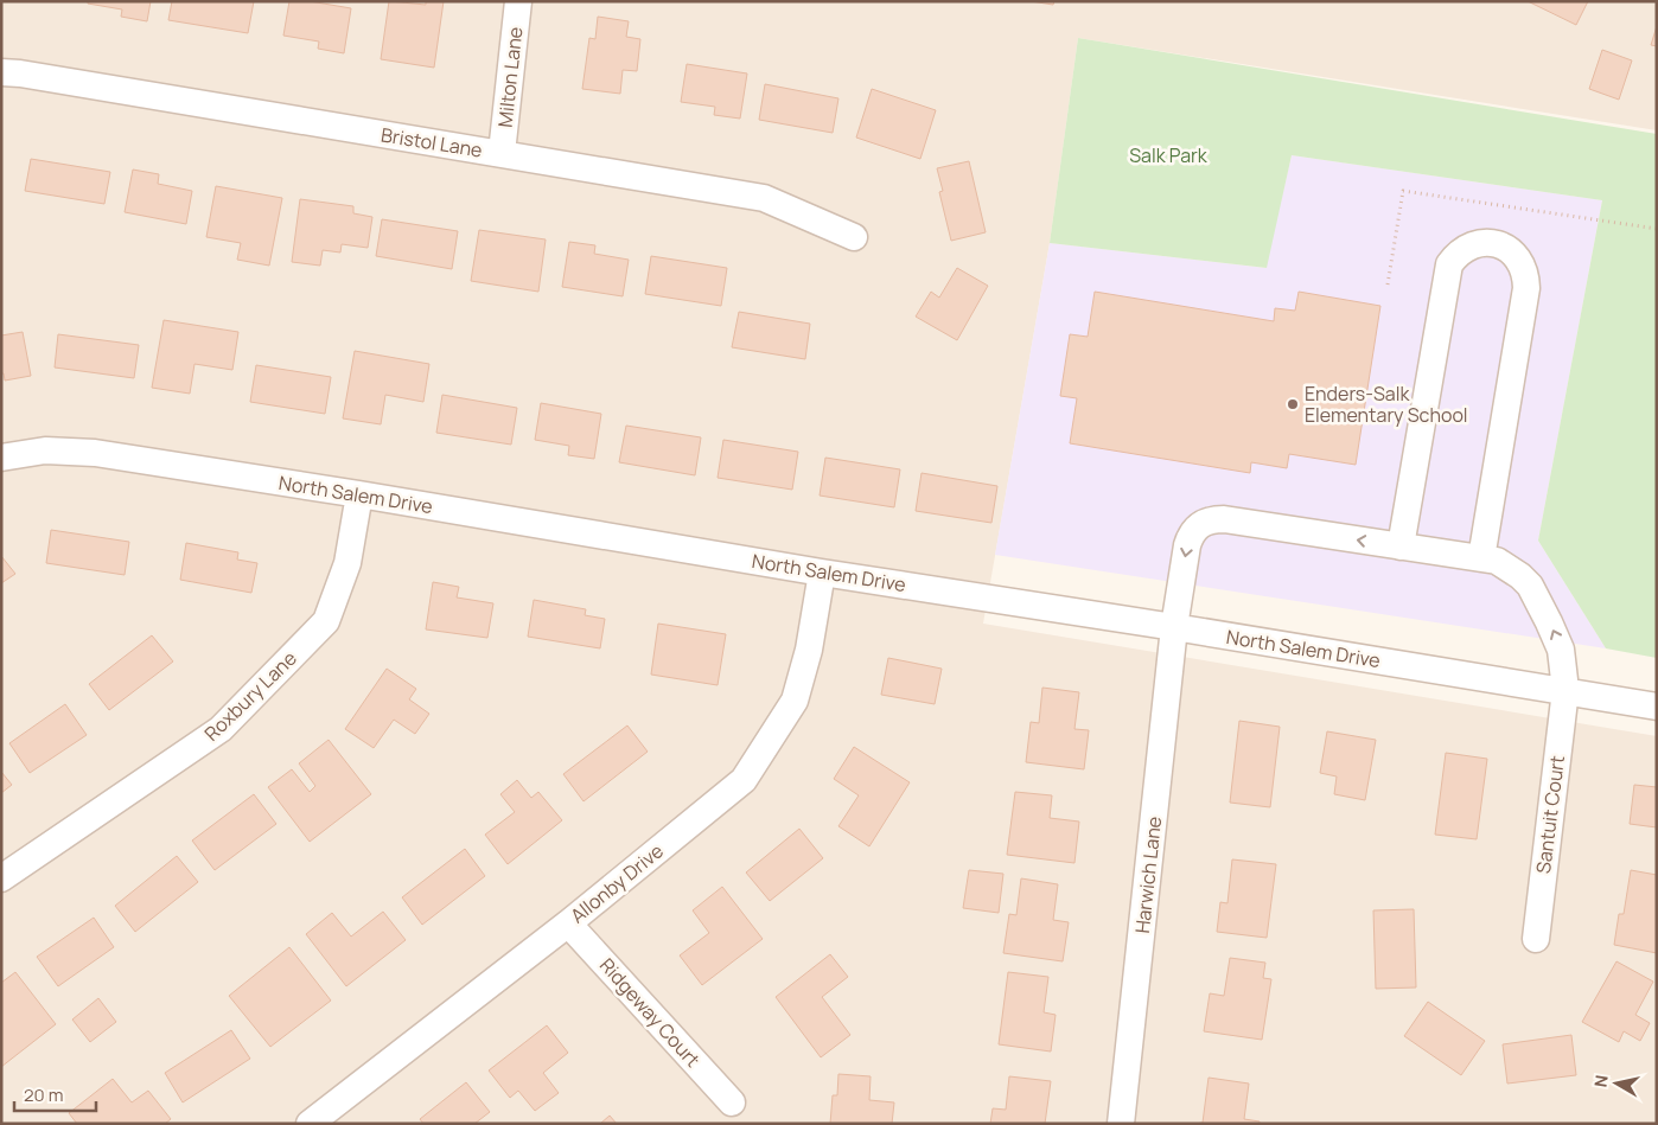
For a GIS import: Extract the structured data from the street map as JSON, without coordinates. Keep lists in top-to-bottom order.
{
  "streets": {
    "street": [
      "Milton Lane",
      "Bristol Lane",
      "North Salem Drive",
      "Roxbury Lane",
      "Santuit Court",
      "Harwich Lane",
      "Allonby Drive",
      "Ridgeway Court"
    ]
  },
  "crossings": [
    ["Milton Lane", "Bristol Lane"],
    ["North Salem Drive", "Roxbury Lane"],
    ["North Salem Drive", "Santuit Court"],
    ["North Salem Drive", "Harwich Lane"],
    ["North Salem Drive", "Allonby Drive"],
    ["Santuit Court", "Harwich Lane"],
    ["Allonby Drive", "Ridgeway Court"]
  ],
  "parks": ["Salk Park"],
  "places": ["Enders-Salk Elementary School"],
  "scale_bar": "20 m",
  "north": "left"
}
